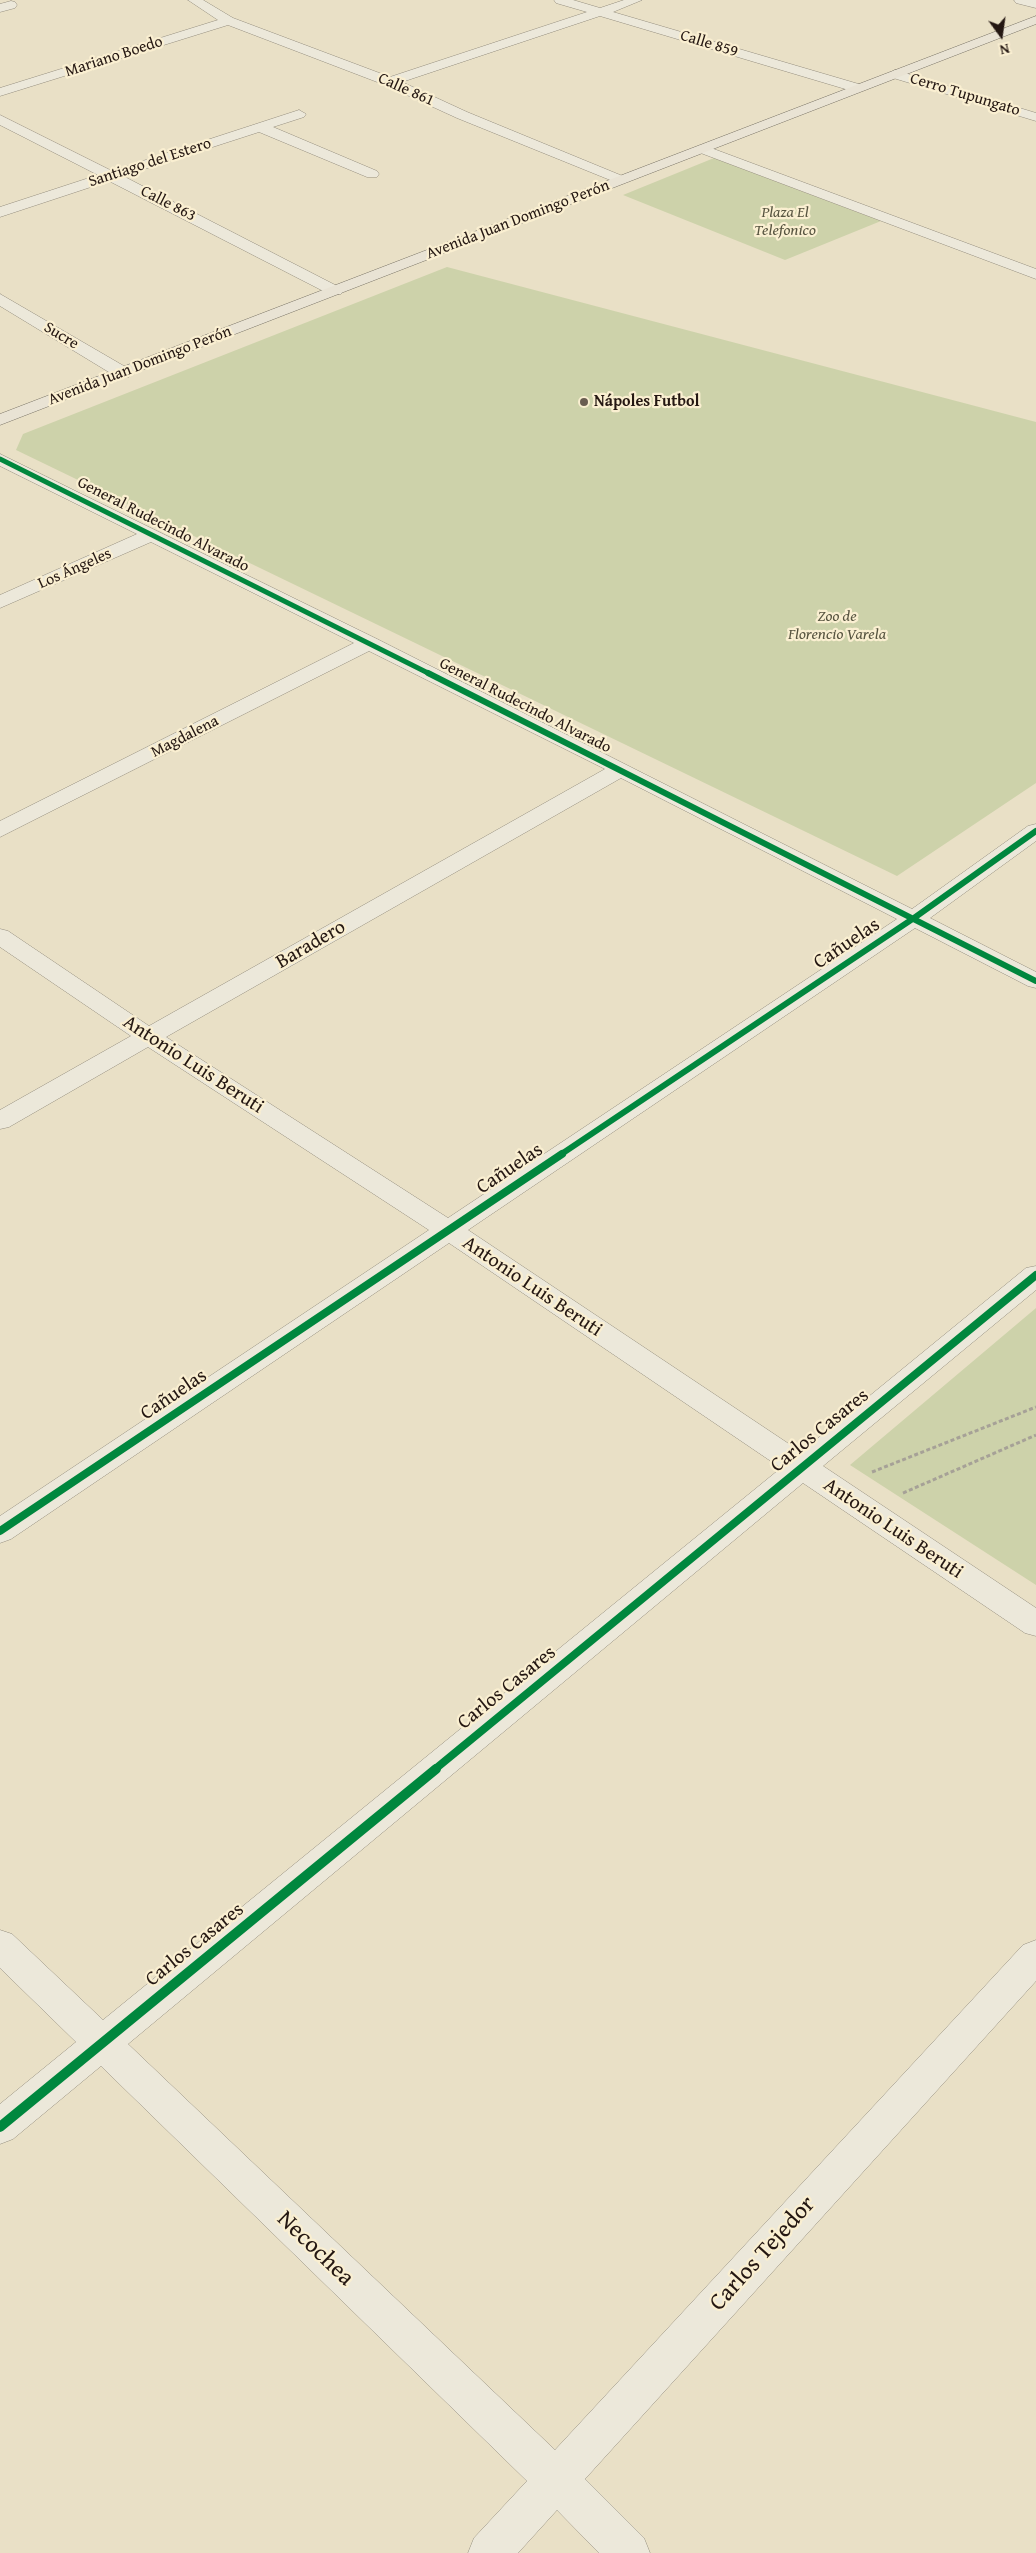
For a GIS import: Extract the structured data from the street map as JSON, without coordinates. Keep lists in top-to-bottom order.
{
  "streets": {
    "main road": ["Avenida Juan Domingo Perón"],
    "street": [
      "Calle 859",
      "Mariano Boedo",
      "Calle 861",
      "Cerro Tupungato",
      "Santiago del Estero",
      "Calle 863",
      "Sucre",
      "General Rudecindo Alvarado",
      "Los Ángeles",
      "Magdalena",
      "Cañuelas",
      "Baradero",
      "Antonio Luis Beruti",
      "Carlos Casares",
      "Necochea",
      "Carlos Tejedor"
    ]
  },
  "crossings": [
    ["Calle 859", "Avenida Juan Domingo Perón"],
    ["Mariano Boedo", "Calle 861"],
    ["Calle 861", "Avenida Juan Domingo Perón"],
    ["Cerro Tupungato", "Avenida Juan Domingo Perón"],
    ["Santiago del Estero", "Calle 863"],
    ["Calle 863", "Avenida Juan Domingo Perón"],
    ["Avenida Juan Domingo Perón", "Sucre"],
    ["General Rudecindo Alvarado", "Los Ángeles"],
    ["General Rudecindo Alvarado", "Magdalena"],
    ["General Rudecindo Alvarado", "Cañuelas"],
    ["General Rudecindo Alvarado", "Baradero"],
    ["Cañuelas", "Antonio Luis Beruti"],
    ["Baradero", "Antonio Luis Beruti"],
    ["Antonio Luis Beruti", "Carlos Casares"],
    ["Carlos Casares", "Necochea"],
    ["Necochea", "Carlos Tejedor"]
  ],
  "parks": ["Plaza El Telefonico", "Zoo de Florencio Varela"],
  "places": ["Nápoles Futbol"],
  "north": "bottom"
}
